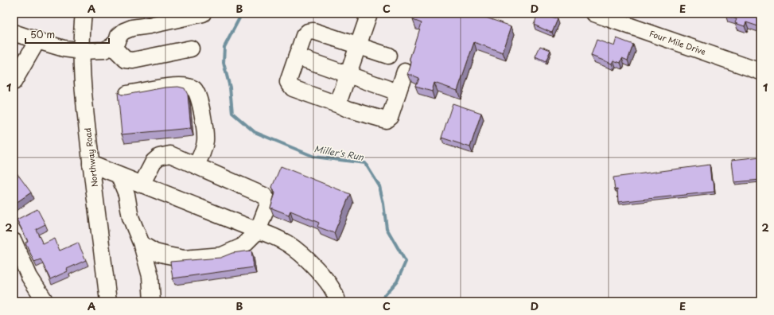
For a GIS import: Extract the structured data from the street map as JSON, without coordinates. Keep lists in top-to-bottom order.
{
  "streets": {
    "street": ["Four Mile Drive", "Northway Road"]
  },
  "water": ["Miller's Run"],
  "scale_bar": "50 m",
  "grid": {
    "columns": [
      "A",
      "B",
      "C",
      "D",
      "E"
    ],
    "rows": ["1", "2"]
  }
}
